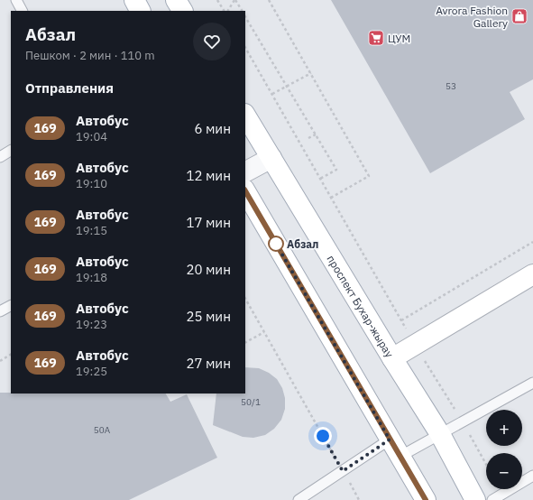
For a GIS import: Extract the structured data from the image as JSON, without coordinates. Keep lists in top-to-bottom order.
{
  "streets": {
    "main road": ["проспект Бухар-жырау"]
  },
  "places": {
    "shop": ["Avrora Fashion Gallery"],
    "supermarket": ["ЦУМ"],
    "other": ["Абзал"]
  },
  "lines": ["bus line 169"],
  "house_numbers": ["53", "50/1", "50А"],
  "page": {
    "heading": [
      ["Абзал", "Пешком · 2 мин · 110 m"],
      "Отправления"
    ],
    "list": [
      {
        "mark": "169",
        "name": "Автобус",
        "note": "19:04",
        "value": "6 мин"
      },
      {
        "mark": "169",
        "name": "Автобус",
        "note": "19:10",
        "value": "12 мин"
      },
      {
        "mark": "169",
        "name": "Автобус",
        "note": "19:15",
        "value": "17 мин"
      },
      {
        "mark": "169",
        "name": "Автобус",
        "note": "19:18",
        "value": "20 мин"
      },
      {
        "mark": "169",
        "name": "Автобус",
        "note": "19:23",
        "value": "25 мин"
      },
      {
        "mark": "169",
        "name": "Автобус",
        "note": "19:25",
        "value": "27 мин"
      }
    ],
    "map_buttons": ["+", "−"]
  }
}
